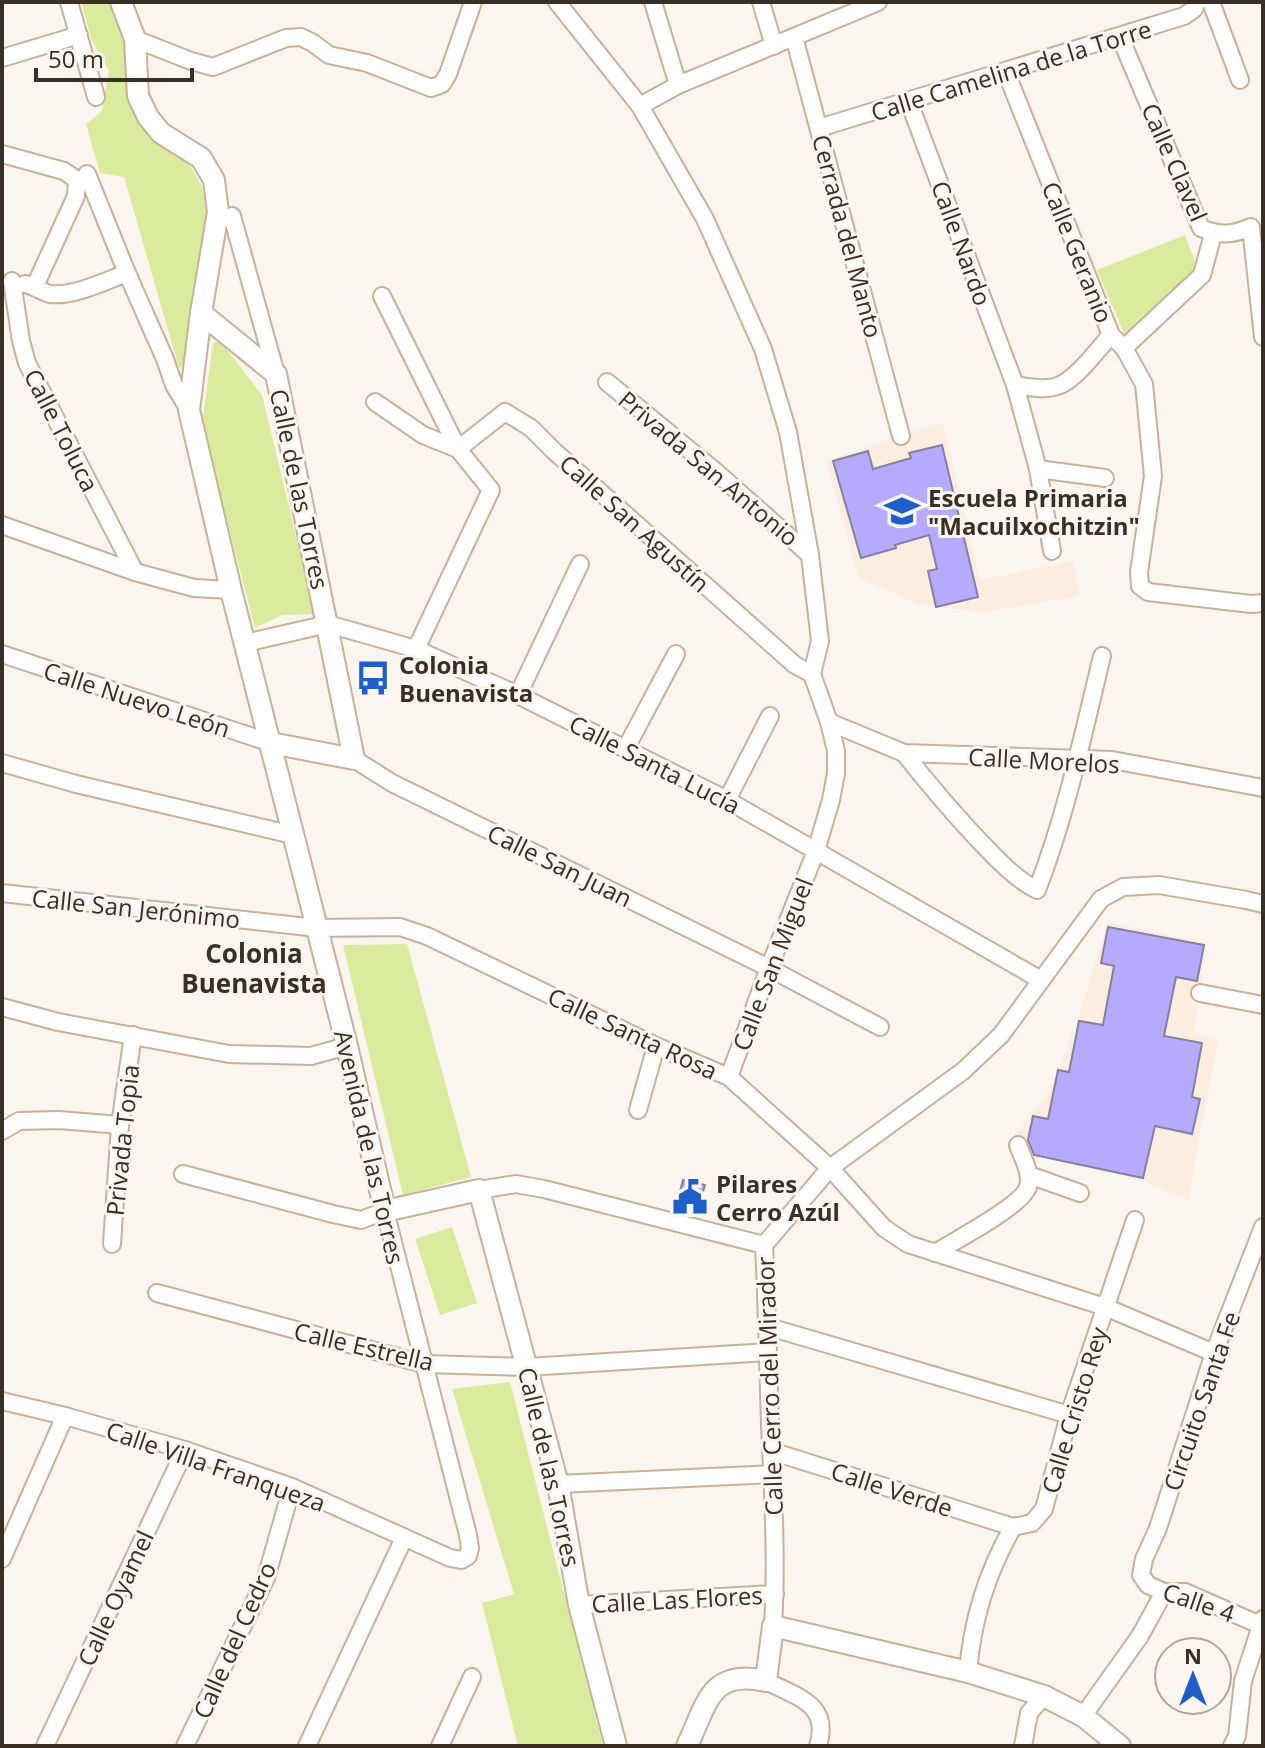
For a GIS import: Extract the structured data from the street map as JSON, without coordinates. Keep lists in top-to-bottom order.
{
  "streets": {
    "street": [
      "Calle Camelina de la Torre",
      "Calle Clavel",
      "Cerrada del Manto",
      "Calle Nardo",
      "Calle Geranio",
      "Calle Toluca",
      "Privada San Antonio",
      "Calle de las Torres",
      "Calle San Agustín",
      "Calle Nuevo León",
      "Calle Morelos",
      "Calle Santa Lucía",
      "Calle San Juan",
      "Calle San Jerónimo",
      "Calle San Miguel",
      "Calle Santa Rosa",
      "Privada Topia",
      "Avenida de las Torres",
      "Calle Estrella",
      "Calle Cerro del Mirador",
      "Circuito Santa Fe",
      "Calle Cristo Rey",
      "Calle Villa Franqueza",
      "Calle Verde",
      "Calle Oyamel",
      "Calle Las Flores",
      "Calle 4",
      "Calle del Cedro"
    ]
  },
  "crossings": [
    ["Calle Camelina de la Torre", "Calle Clavel"],
    ["Calle Camelina de la Torre", "Cerrada del Manto"],
    ["Calle Camelina de la Torre", "Calle Nardo"],
    ["Calle Camelina de la Torre", "Calle Geranio"],
    ["Calle de las Torres", "Calle Santa Lucía"],
    ["Calle de las Torres", "Calle San Juan"],
    ["Calle de las Torres", "Avenida de las Torres"],
    ["Calle de las Torres", "Calle Estrella"],
    ["Calle de las Torres", "Calle Las Flores"],
    ["Calle San Agustín", "Calle San Miguel"],
    ["Calle Nuevo León", "Avenida de las Torres"],
    ["Calle Morelos", "Calle San Miguel"],
    ["Calle Santa Lucía", "Calle San Miguel"],
    ["Calle Santa Lucía", "Avenida de las Torres"],
    ["Calle Santa Lucía", "Calle Cerro del Mirador"],
    ["Calle San Juan", "Calle San Miguel"],
    ["Calle San Jerónimo", "Calle Santa Rosa"],
    ["Calle San Jerónimo", "Avenida de las Torres"],
    ["Calle San Miguel", "Calle Santa Rosa"],
    ["Calle Santa Rosa", "Avenida de las Torres"],
    ["Calle Santa Rosa", "Calle Cerro del Mirador"],
    ["Calle Santa Rosa", "Circuito Santa Fe"],
    ["Calle Santa Rosa", "Calle Cristo Rey"],
    ["Avenida de las Torres", "Calle Estrella"],
    ["Avenida de las Torres", "Calle Villa Franqueza"],
    ["Calle Estrella", "Calle Cerro del Mirador"],
    ["Calle Cerro del Mirador", "Calle Verde"],
    ["Calle Cerro del Mirador", "Calle Las Flores"],
    ["Circuito Santa Fe", "Calle 4"],
    ["Calle Cristo Rey", "Calle Verde"],
    ["Calle Villa Franqueza", "Calle Oyamel"],
    ["Calle Villa Franqueza", "Calle del Cedro"]
  ],
  "districts": ["Colonia Buenavista"],
  "places": {
    "school or university": ["Escuela Primaria \"Macuilxochitzin\""],
    "bus stop": ["Colonia Buenavista"],
    "public building": ["Pilares Cerro Azúl"]
  },
  "scale_bar": "50 m",
  "north": "top"
}
